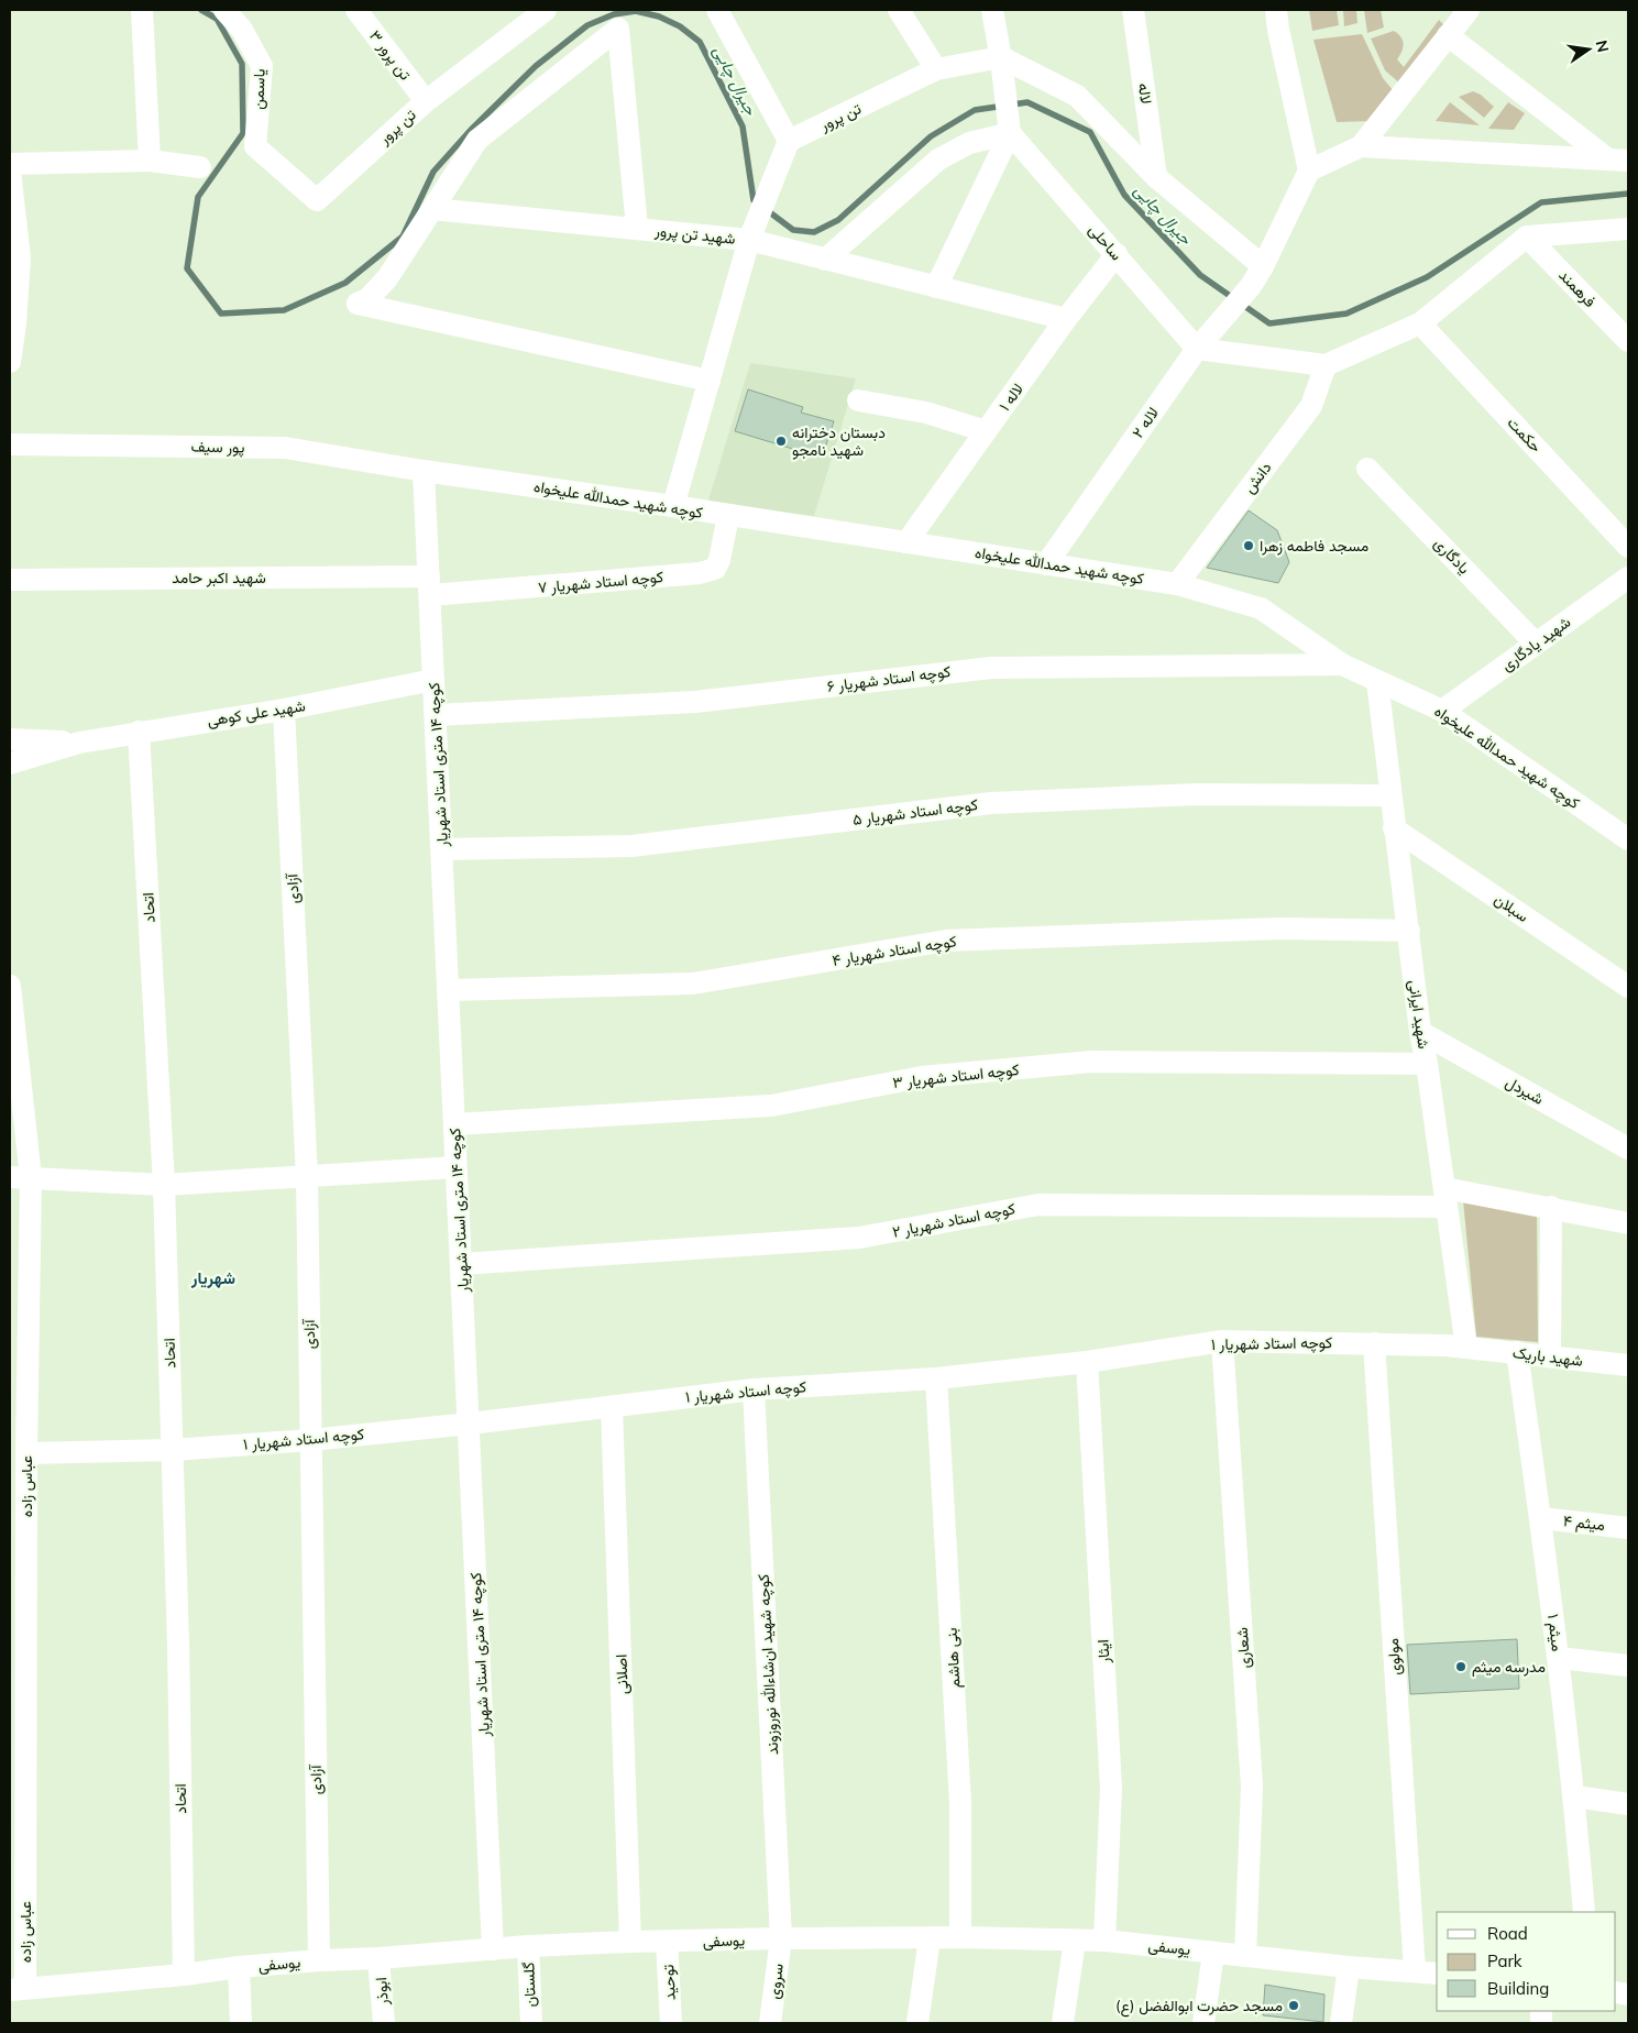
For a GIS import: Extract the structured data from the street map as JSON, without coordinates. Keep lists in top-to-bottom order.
{
  "streets": {
    "street": [
      "تن پرور ۳",
      "یاسمن",
      "لاله",
      "تن پرور",
      "شهید تن پرور",
      "ساحلی",
      "فرهمند",
      "لاله ۱",
      "لاله ۲",
      "حکمت",
      "پور سیف",
      "دانش",
      "کوچه شهید حمدالله علیخواه",
      "یادگاری",
      "شهید اکبر حامد",
      "کوچه استاد شهریار ۷",
      "شهید یادگاری",
      "کوچه استاد شهریار ۶",
      "شهید علی کوهی",
      "کوچه ۱۴ متری استاد شهریار",
      "کوچه استاد شهریار ۵",
      "آزادی",
      "اتحاد",
      "سبلان",
      "کوچه استاد شهریار ۴",
      "شهید ایرانی",
      "کوچه استاد شهریار ۳",
      "شیردل",
      "کوچه استاد شهریار ۲",
      "کوچه استاد شهریار ۱",
      "شهید باریک",
      "عباس زاده",
      "میثم ۴",
      "میثم ۱",
      "شعاری",
      "ایثار",
      "مولوی",
      "بنی هاشم",
      "کوچه شهید ان‌شاءالله نوروزوند",
      "اصلانی",
      "یوسفی",
      "سروی",
      "توحید",
      "گلستان",
      "ابوذر"
    ]
  },
  "crossings": [
    ["تن پرور ۳", "تن پرور"],
    ["یاسمن", "تن پرور"],
    ["شهید تن پرور", "کوچه شهید حمدالله علیخواه"],
    ["ساحلی", "لاله ۱"],
    ["ساحلی", "لاله ۲"],
    ["لاله ۱", "کوچه شهید حمدالله علیخواه"],
    ["لاله ۲", "کوچه شهید حمدالله علیخواه"],
    ["پور سیف", "کوچه شهید حمدالله علیخواه"],
    ["پور سیف", "کوچه ۱۴ متری استاد شهریار"],
    ["دانش", "کوچه شهید حمدالله علیخواه"],
    ["کوچه شهید حمدالله علیخواه", "کوچه استاد شهریار ۷"],
    ["کوچه شهید حمدالله علیخواه", "شهید یادگاری"],
    ["کوچه شهید حمدالله علیخواه", "کوچه استاد شهریار ۶"],
    ["کوچه شهید حمدالله علیخواه", "کوچه ۱۴ متری استاد شهریار"],
    ["کوچه شهید حمدالله علیخواه", "شهید ایرانی"],
    ["یادگاری", "شهید یادگاری"],
    ["شهید اکبر حامد", "کوچه استاد شهریار ۷"],
    ["شهید اکبر حامد", "کوچه ۱۴ متری استاد شهریار"],
    ["کوچه استاد شهریار ۷", "کوچه ۱۴ متری استاد شهریار"],
    ["کوچه استاد شهریار ۶", "کوچه ۱۴ متری استاد شهریار"],
    ["شهید علی کوهی", "کوچه ۱۴ متری استاد شهریار"],
    ["شهید علی کوهی", "آزادی"],
    ["شهید علی کوهی", "اتحاد"],
    ["کوچه ۱۴ متری استاد شهریار", "کوچه استاد شهریار ۵"],
    ["کوچه ۱۴ متری استاد شهریار", "کوچه استاد شهریار ۴"],
    ["کوچه ۱۴ متری استاد شهریار", "کوچه استاد شهریار ۳"],
    ["کوچه ۱۴ متری استاد شهریار", "کوچه استاد شهریار ۲"],
    ["کوچه ۱۴ متری استاد شهریار", "کوچه استاد شهریار ۱"],
    ["کوچه ۱۴ متری استاد شهریار", "یوسفی"],
    ["کوچه استاد شهریار ۵", "شهید ایرانی"],
    ["آزادی", "کوچه استاد شهریار ۱"],
    ["آزادی", "یوسفی"],
    ["اتحاد", "کوچه استاد شهریار ۱"],
    ["اتحاد", "یوسفی"],
    ["سبلان", "شهید ایرانی"],
    ["کوچه استاد شهریار ۴", "شهید ایرانی"],
    ["شهید ایرانی", "کوچه استاد شهریار ۳"],
    ["شهید ایرانی", "شیردل"],
    ["شهید ایرانی", "کوچه استاد شهریار ۲"],
    ["شهید ایرانی", "کوچه استاد شهریار ۱"],
    ["شهید ایرانی", "شهید باریک"],
    ["کوچه استاد شهریار ۱", "شهید باریک"],
    ["کوچه استاد شهریار ۱", "عباس زاده"],
    ["کوچه استاد شهریار ۱", "شعاری"],
    ["کوچه استاد شهریار ۱", "ایثار"],
    ["کوچه استاد شهریار ۱", "مولوی"],
    ["کوچه استاد شهریار ۱", "بنی هاشم"],
    ["کوچه استاد شهریار ۱", "کوچه شهید ان‌شاءالله نوروزوند"],
    ["کوچه استاد شهریار ۱", "اصلانی"],
    ["شهید باریک", "میثم ۱"],
    ["عباس زاده", "یوسفی"],
    ["میثم ۴", "میثم ۱"],
    ["شعاری", "یوسفی"],
    ["ایثار", "یوسفی"],
    ["مولوی", "یوسفی"],
    ["بنی هاشم", "یوسفی"],
    ["کوچه شهید ان‌شاءالله نوروزوند", "یوسفی"],
    ["کوچه شهید ان‌شاءالله نوروزوند", "سروی"],
    ["اصلانی", "یوسفی"],
    ["یوسفی", "سروی"],
    ["یوسفی", "توحید"],
    ["یوسفی", "گلستان"],
    ["یوسفی", "ابوذر"]
  ],
  "districts": ["شهریار"],
  "water": ["جیرال چایی"],
  "places": [
    "دبستان دخترانه شهید نامجو",
    "مسجد فاطمه زهرا",
    "مدرسه میثم",
    "مسجد حضرت ابوالفضل (ع)"
  ],
  "legend": ["Road", "Park", "Building"],
  "north": "right"
}
